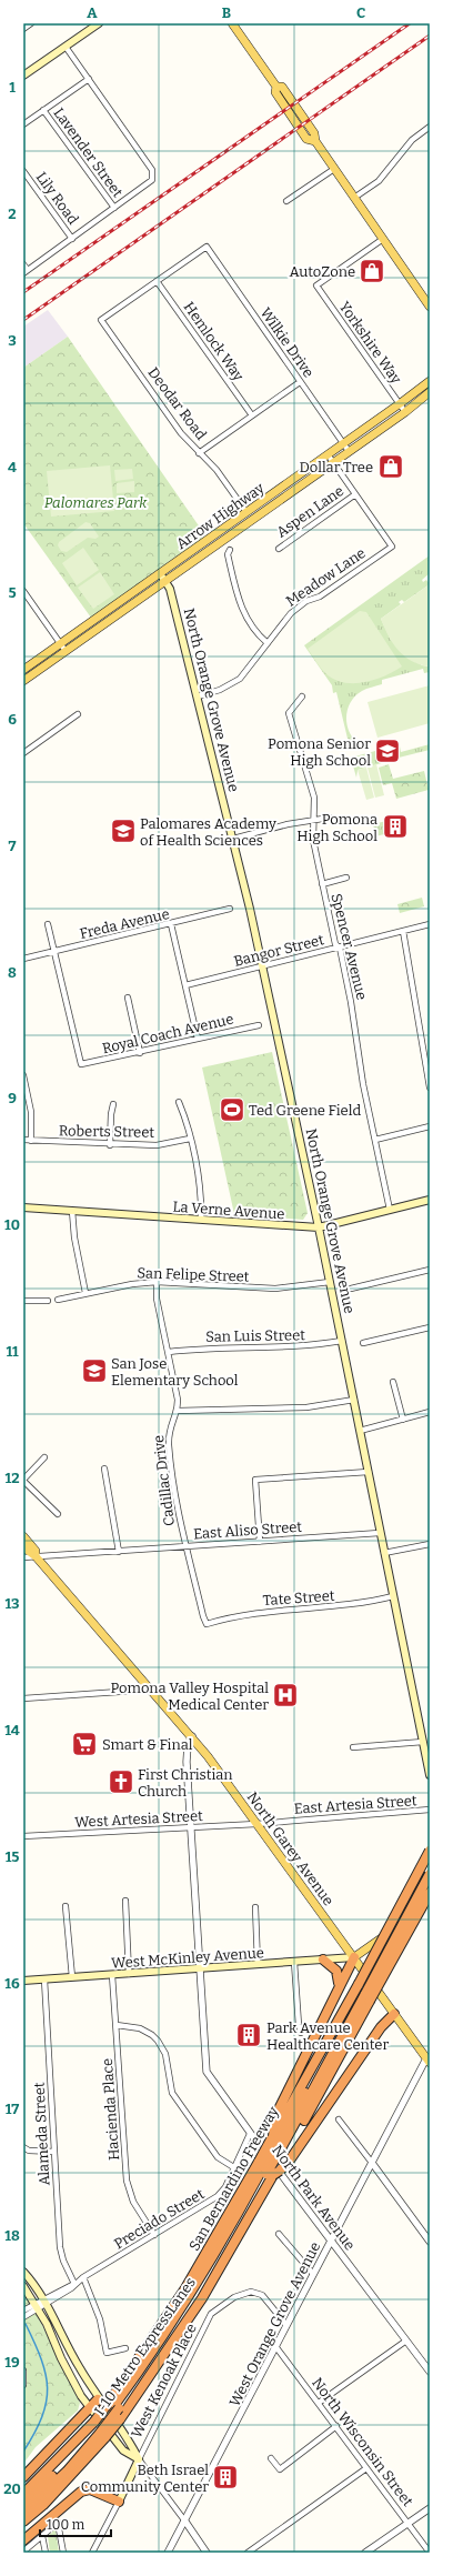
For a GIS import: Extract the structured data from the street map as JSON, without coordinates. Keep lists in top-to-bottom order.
{
  "streets": {
    "highway": ["San Bernardino Freeway", "I-10 Metro ExpressLanes"],
    "main road": [
      "Deodar Road",
      "Arrow Highway",
      "North Orange Grove Avenue",
      "La Verne Avenue",
      "North Garey Avenue",
      "West McKinley Avenue"
    ],
    "street": [
      "Lavender Street",
      "Lily Road",
      "Hemlock Way",
      "Wilkie Drive",
      "Yorkshire Way",
      "Aspen Lane",
      "Meadow Lane",
      "Freda Avenue",
      "Spencer Avenue",
      "Bangor Street",
      "Royal Coach Avenue",
      "Roberts Street",
      "San Felipe Street",
      "San Luis Street",
      "Cadillac Drive",
      "East Aliso Street",
      "Tate Street",
      "East Artesia Street",
      "West Artesia Street",
      "Hacienda Place",
      "Alameda Street",
      "North Park Avenue",
      "Preciado Street",
      "West Orange Grove Avenue",
      "West Kenoak Place",
      "North Wisconsin Street"
    ]
  },
  "crossings": [
    ["Hemlock Way", "Wilkie Drive"],
    ["Hemlock Way", "Deodar Road"],
    ["Wilkie Drive", "Deodar Road"],
    ["Wilkie Drive", "Arrow Highway"],
    ["Yorkshire Way", "Arrow Highway"],
    ["Deodar Road", "Arrow Highway"],
    ["Aspen Lane", "Meadow Lane"],
    ["Arrow Highway", "North Orange Grove Avenue"],
    ["Meadow Lane", "North Orange Grove Avenue"],
    ["North Orange Grove Avenue", "Bangor Street"],
    ["North Orange Grove Avenue", "La Verne Avenue"],
    ["North Orange Grove Avenue", "San Felipe Street"],
    ["North Orange Grove Avenue", "San Luis Street"],
    ["North Orange Grove Avenue", "East Aliso Street"],
    ["North Orange Grove Avenue", "Tate Street"],
    ["Freda Avenue", "Royal Coach Avenue"],
    ["Spencer Avenue", "Bangor Street"],
    ["Spencer Avenue", "La Verne Avenue"],
    ["Cadillac Drive", "East Aliso Street"],
    ["Cadillac Drive", "Tate Street"],
    ["East Aliso Street", "North Garey Avenue"],
    ["East Artesia Street", "West Artesia Street"],
    ["East Artesia Street", "North Garey Avenue"],
    ["West Artesia Street", "North Garey Avenue"],
    ["West Artesia Street", "North Park Avenue"],
    ["North Garey Avenue", "West McKinley Avenue"],
    ["North Garey Avenue", "North Park Avenue"],
    ["North Garey Avenue", "West Orange Grove Avenue"],
    ["West McKinley Avenue", "Hacienda Place"],
    ["West McKinley Avenue", "Alameda Street"],
    ["West McKinley Avenue", "North Park Avenue"],
    ["Hacienda Place", "Preciado Street"],
    ["Alameda Street", "Preciado Street"],
    ["San Bernardino Freeway", "I-10 Metro ExpressLanes"],
    ["North Park Avenue", "Preciado Street"],
    ["North Park Avenue", "West Orange Grove Avenue"],
    ["West Orange Grove Avenue", "West Kenoak Place"],
    ["West Orange Grove Avenue", "North Wisconsin Street"]
  ],
  "parks": ["Palomares Park"],
  "places": {
    "shop": ["AutoZone", "Dollar Tree"],
    "school or university": ["Pomona Senior High School", "Palomares Academy of Health Sciences", "San Jose Elementary School"],
    "building": ["Pomona High School", "Park Avenue Healthcare Center", "Beth Israel Community Center"],
    "sports": ["Ted Greene Field"],
    "hospital": ["Pomona Valley Hospital Medical Center"],
    "supermarket": ["Smart & Final"],
    "church": ["First Christian Church"]
  },
  "scale_bar": "100 m",
  "grid": {
    "columns": ["A", "B", "C"],
    "rows": [
      "1",
      "2",
      "3",
      "4",
      "5",
      "6",
      "7",
      "8",
      "9",
      "10",
      "11",
      "12",
      "13",
      "14",
      "15",
      "16",
      "17",
      "18",
      "19",
      "20"
    ]
  }
}
